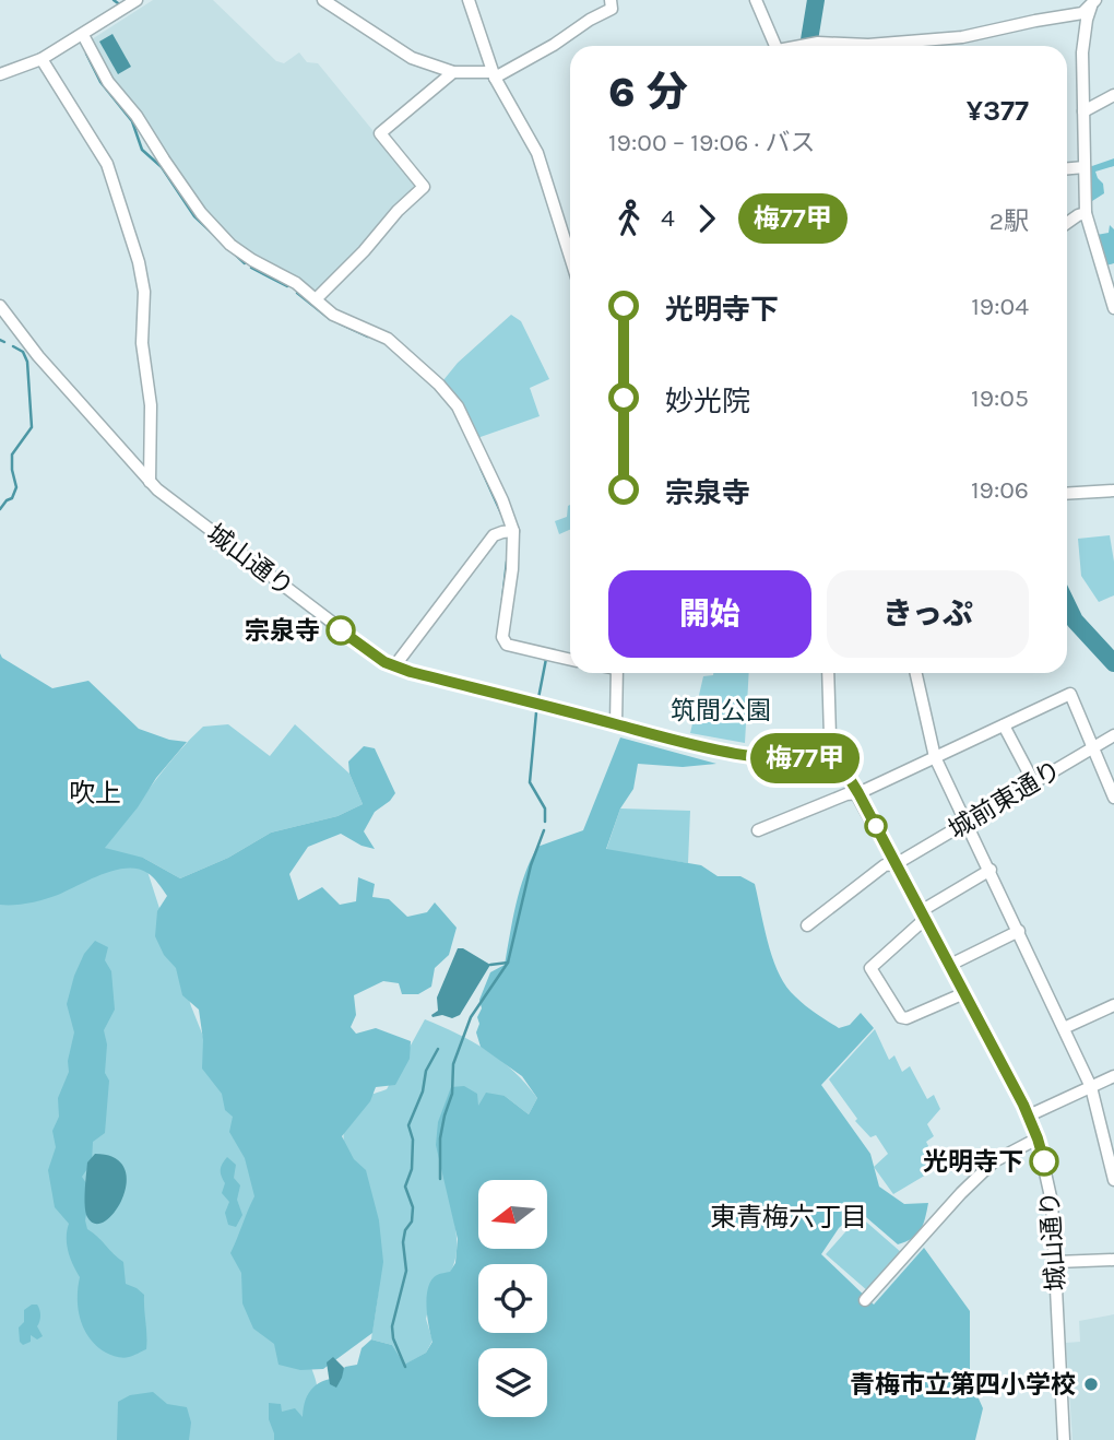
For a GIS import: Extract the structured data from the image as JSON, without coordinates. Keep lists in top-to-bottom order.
{
  "streets": {
    "street": ["城山通り", "城前東通り"]
  },
  "crossings": [
    ["城山通り", "城前東通り"]
  ],
  "districts": ["吹上", "東青梅六丁目"],
  "parks": ["筑間公園"],
  "places": ["宗泉寺", "光明寺下", "青梅市立第四小学校"],
  "lines": ["bus line 梅77甲"],
  "north": "left",
  "page": {
    "on_map": "梅77甲",
    "heading": ["6 分", "19:00 – 19:06 · バス", "¥377"],
    "legs": ["4", "梅77甲", "2駅"],
    "list": [
      {
        "name": "光明寺下",
        "value": "19:04"
      },
      {
        "name": "妙光院",
        "value": "19:05"
      },
      {
        "name": "宗泉寺",
        "value": "19:06"
      }
    ],
    "buttons": ["開始", "きっぷ"]
  }
}
